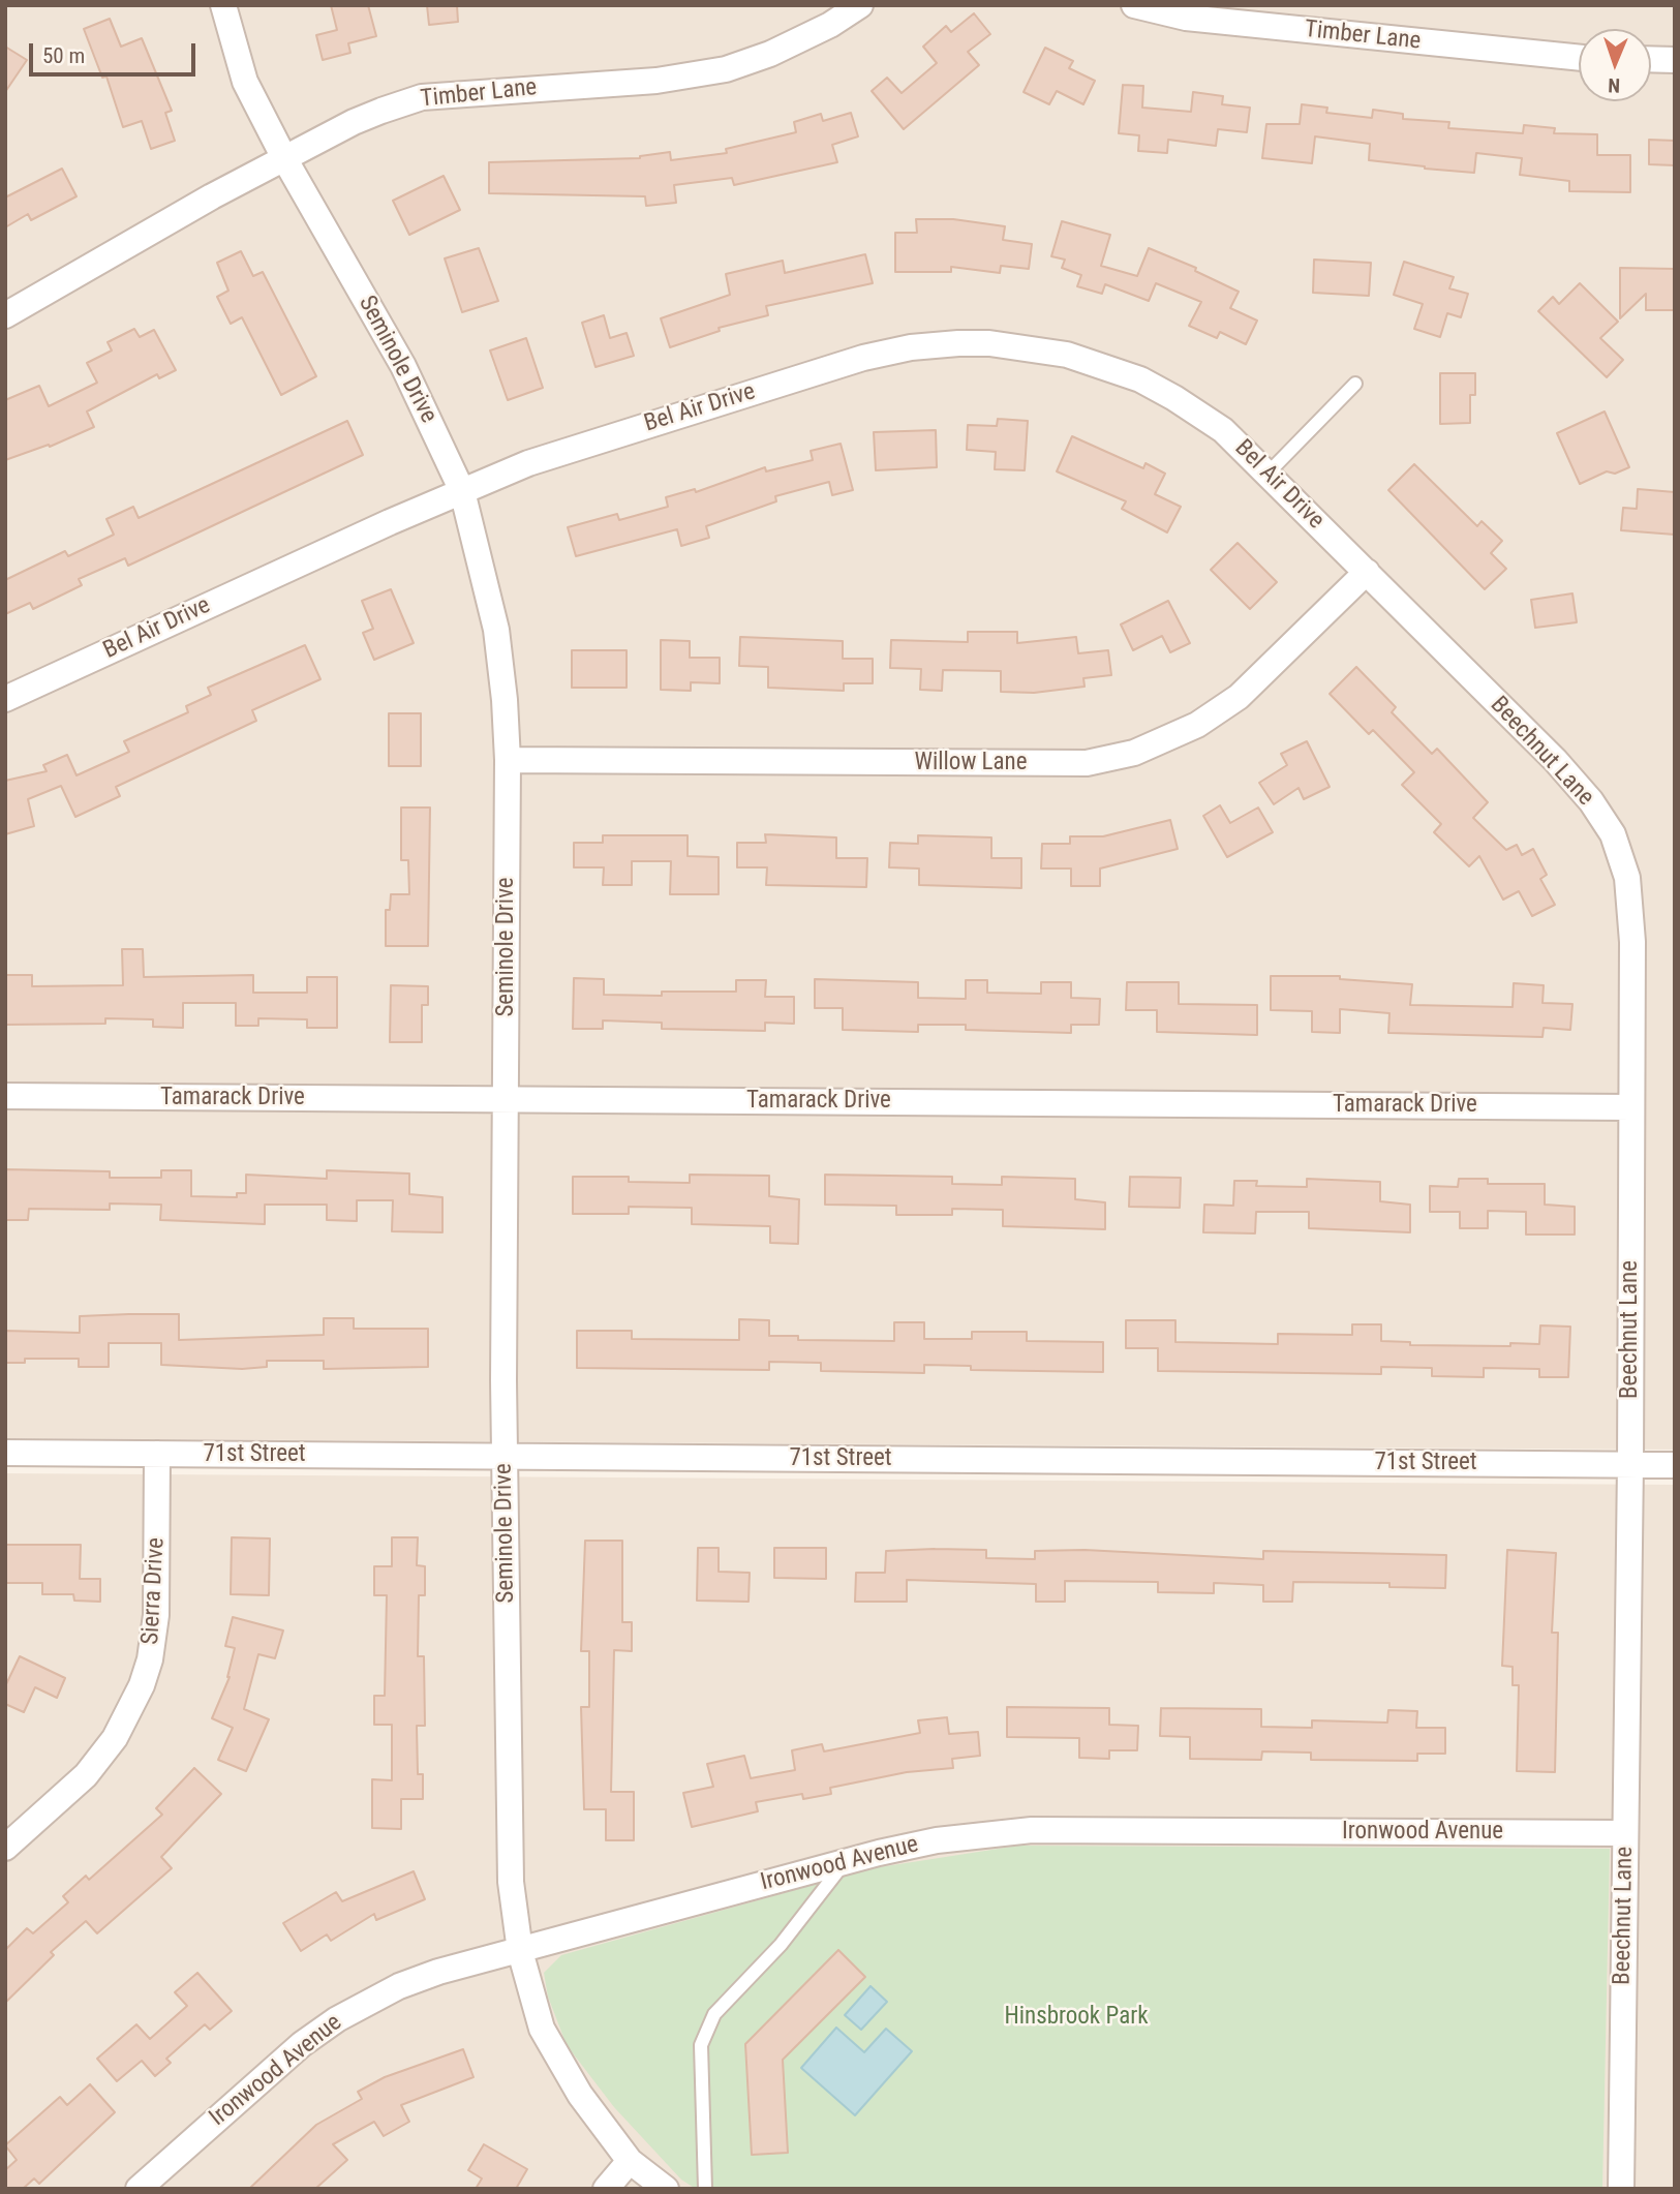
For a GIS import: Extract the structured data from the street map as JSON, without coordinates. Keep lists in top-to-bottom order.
{
  "streets": {
    "street": [
      "Timber Lane",
      "Seminole Drive",
      "Bel Air Drive",
      "Beechnut Lane",
      "Willow Lane",
      "Tamarack Drive",
      "71st Street",
      "Sierra Drive",
      "Ironwood Avenue"
    ]
  },
  "crossings": [
    ["Timber Lane", "Seminole Drive"],
    ["Seminole Drive", "Bel Air Drive"],
    ["Seminole Drive", "Willow Lane"],
    ["Seminole Drive", "Tamarack Drive"],
    ["Seminole Drive", "71st Street"],
    ["Seminole Drive", "Ironwood Avenue"],
    ["Bel Air Drive", "Beechnut Lane"],
    ["Bel Air Drive", "Willow Lane"],
    ["Beechnut Lane", "Willow Lane"],
    ["Beechnut Lane", "Tamarack Drive"],
    ["Beechnut Lane", "71st Street"],
    ["Beechnut Lane", "Ironwood Avenue"],
    ["71st Street", "Sierra Drive"]
  ],
  "parks": ["Hinsbrook Park"],
  "scale_bar": "50 m",
  "north": "bottom"
}
